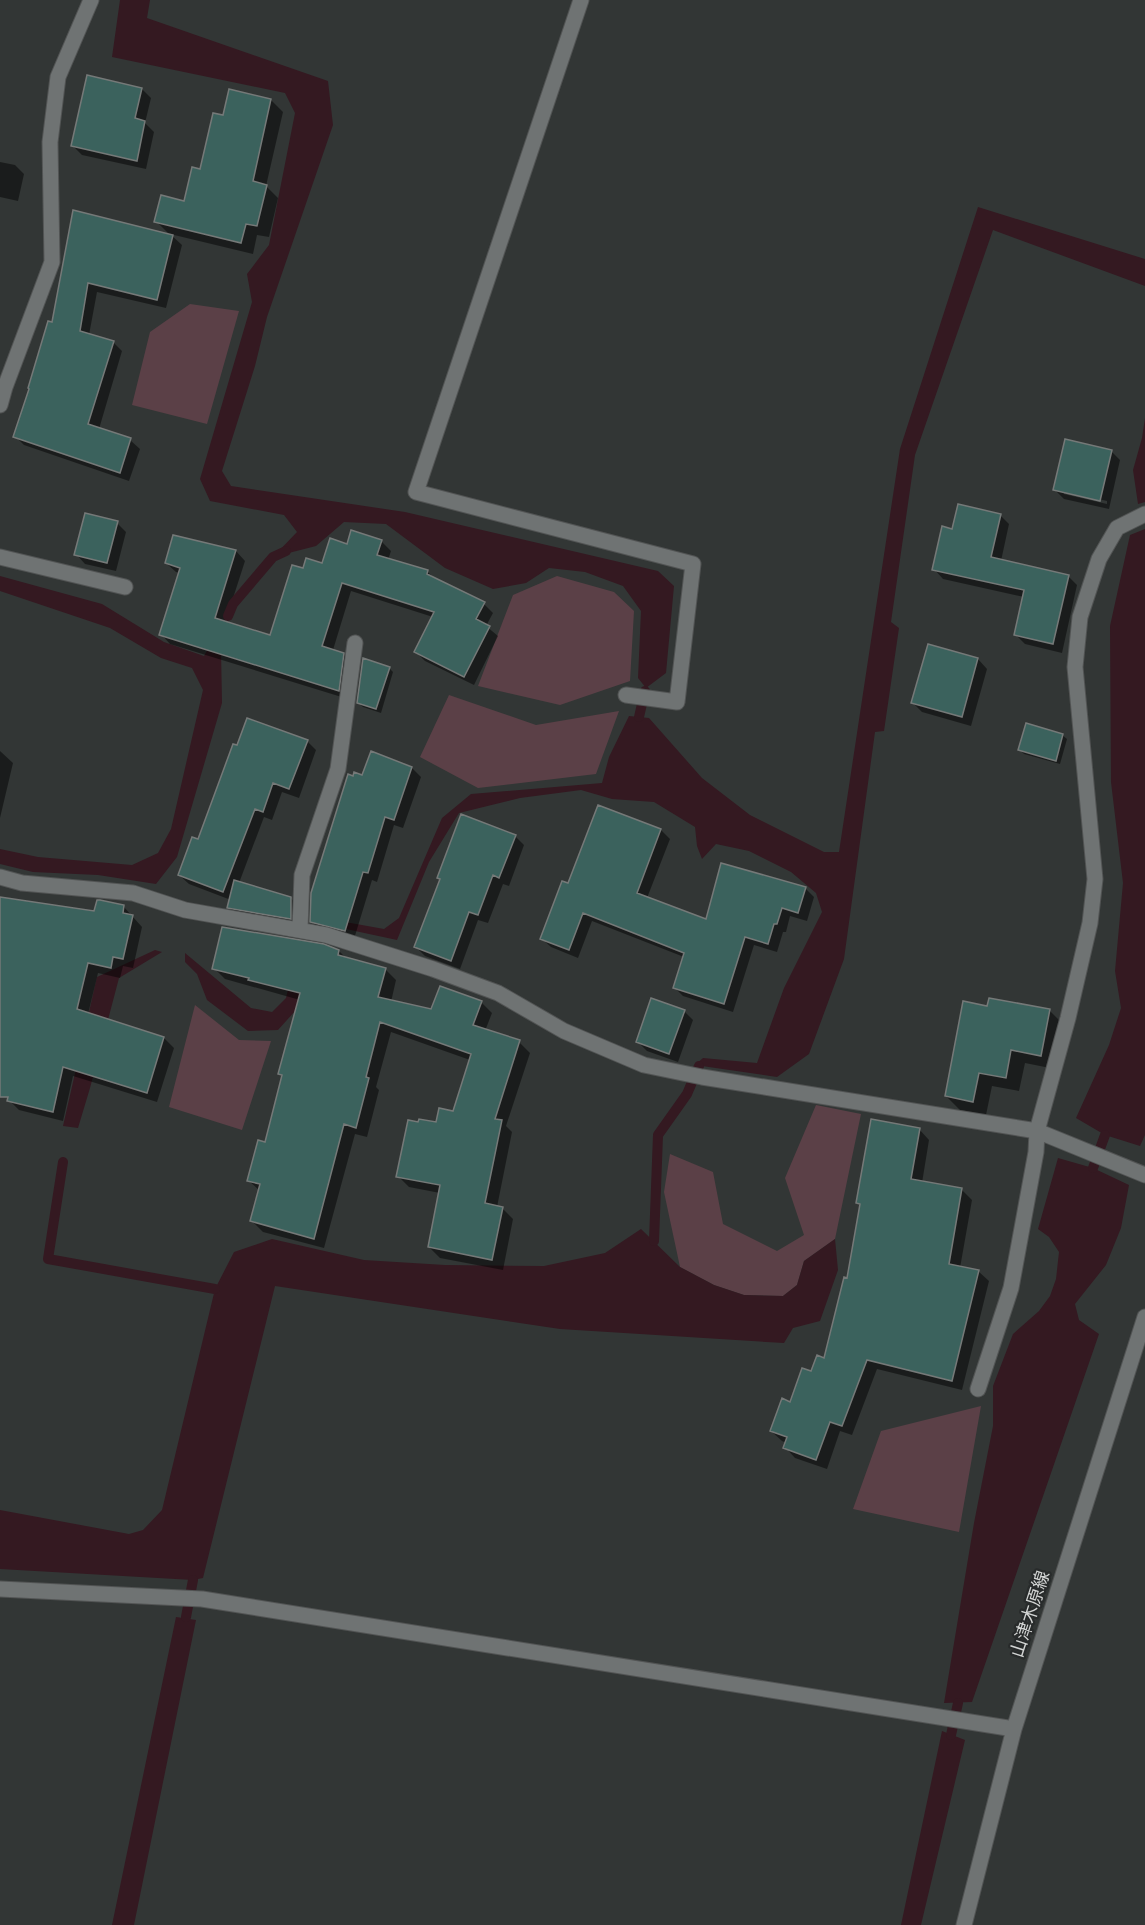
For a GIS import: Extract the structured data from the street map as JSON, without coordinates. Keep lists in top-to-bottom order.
{
  "streets": {
    "street": ["山津木原線"]
  }
}
